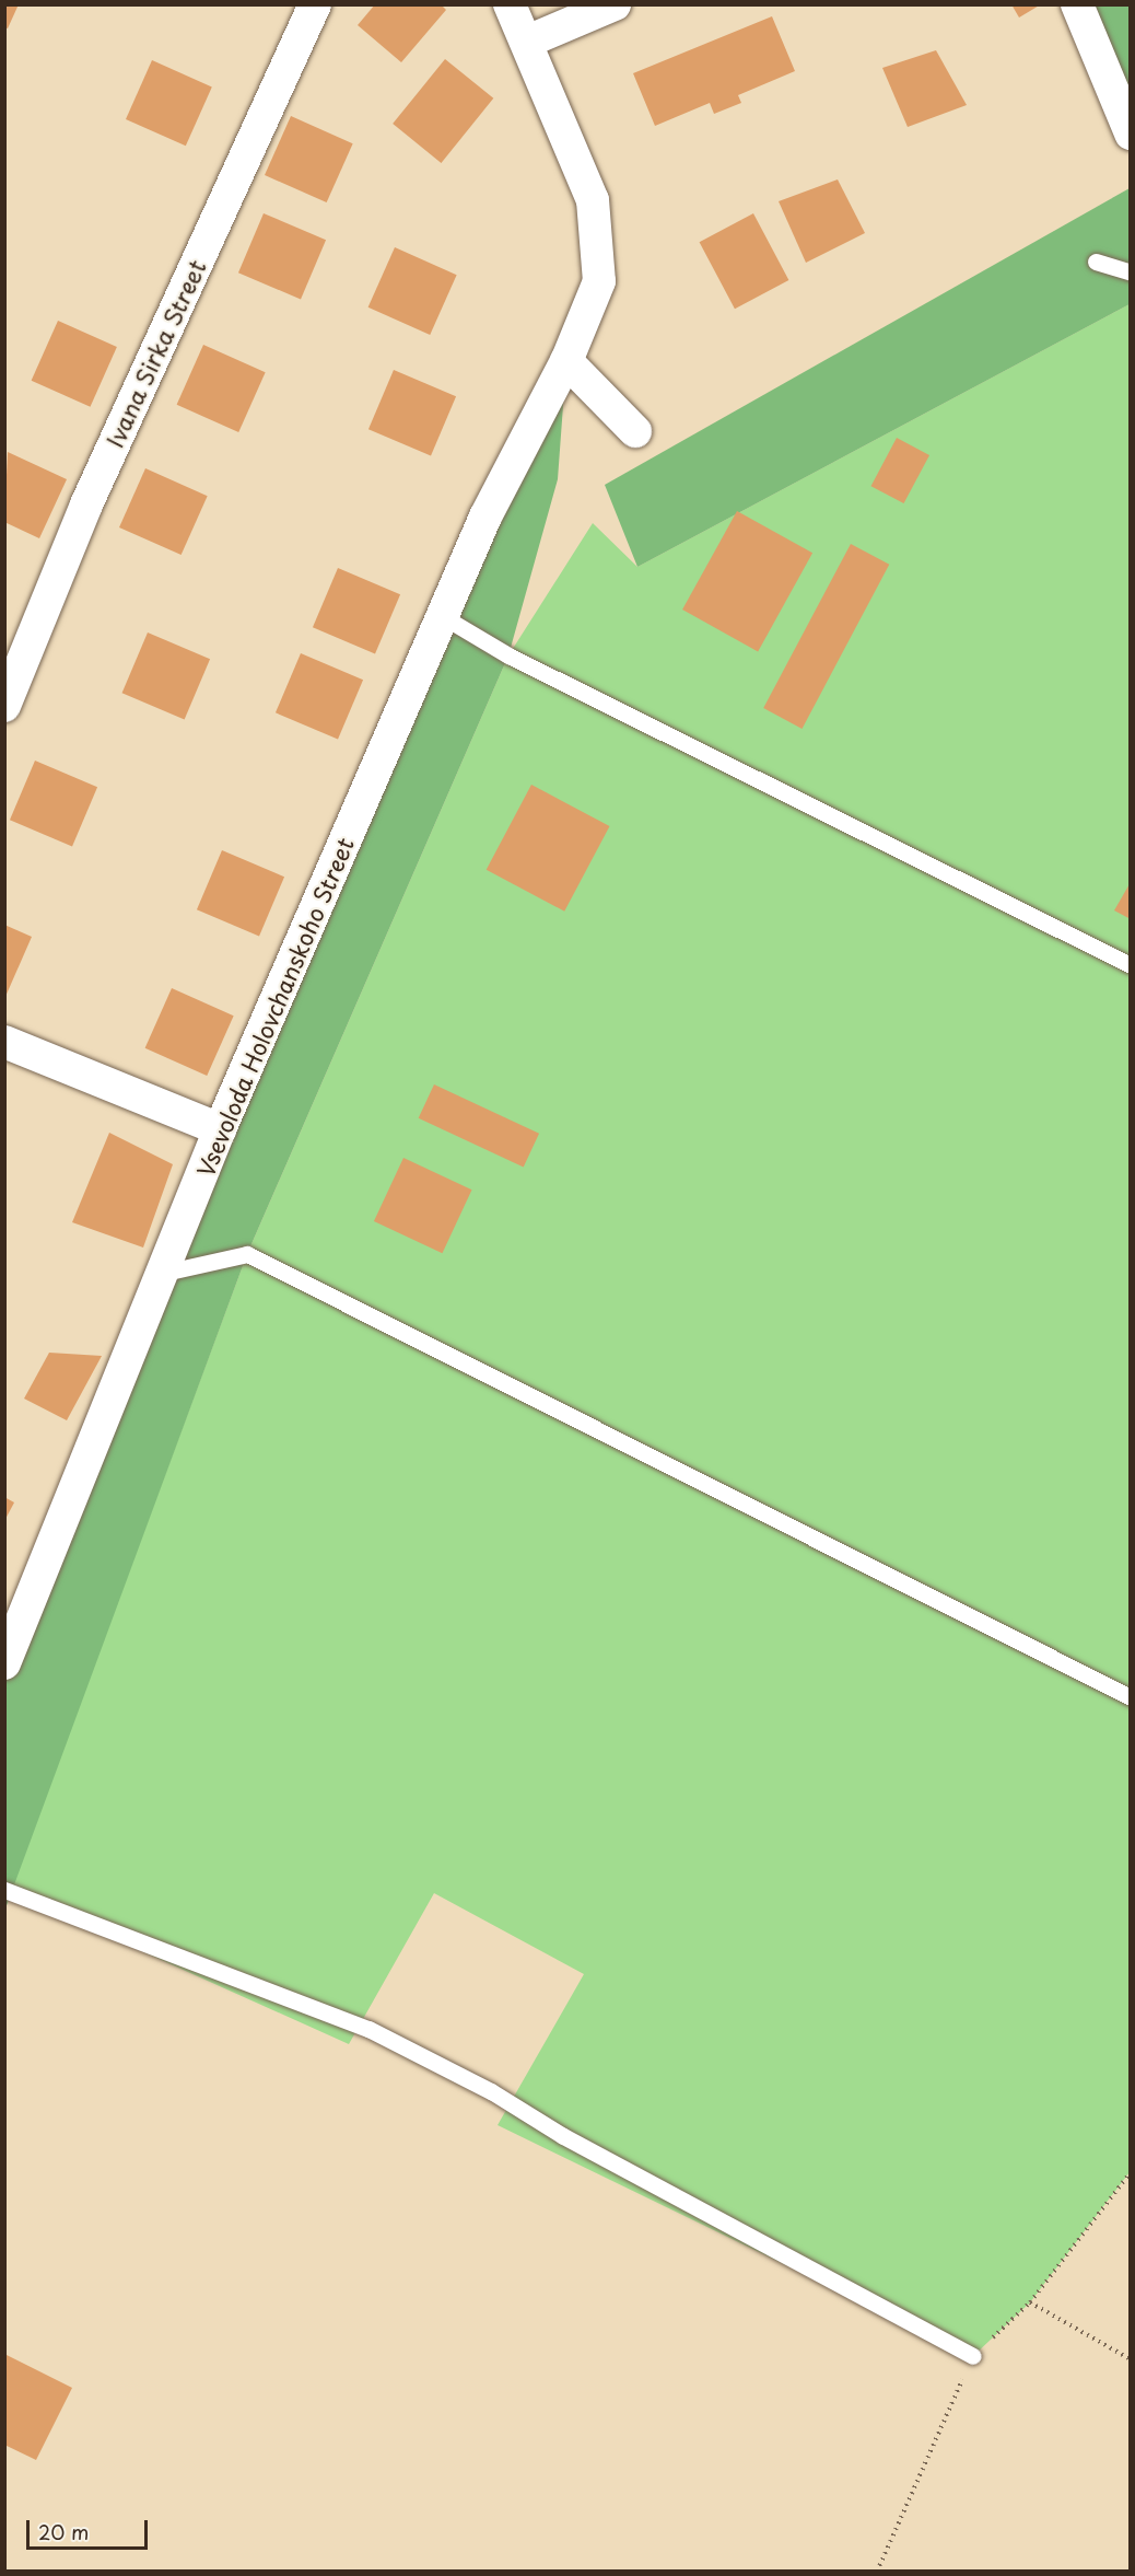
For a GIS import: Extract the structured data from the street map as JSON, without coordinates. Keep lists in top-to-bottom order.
{
  "streets": {
    "street": ["Ivana Sirka Street", "Vsevoloda Holovchanskoho Street"]
  },
  "scale_bar": "20 m"
}
